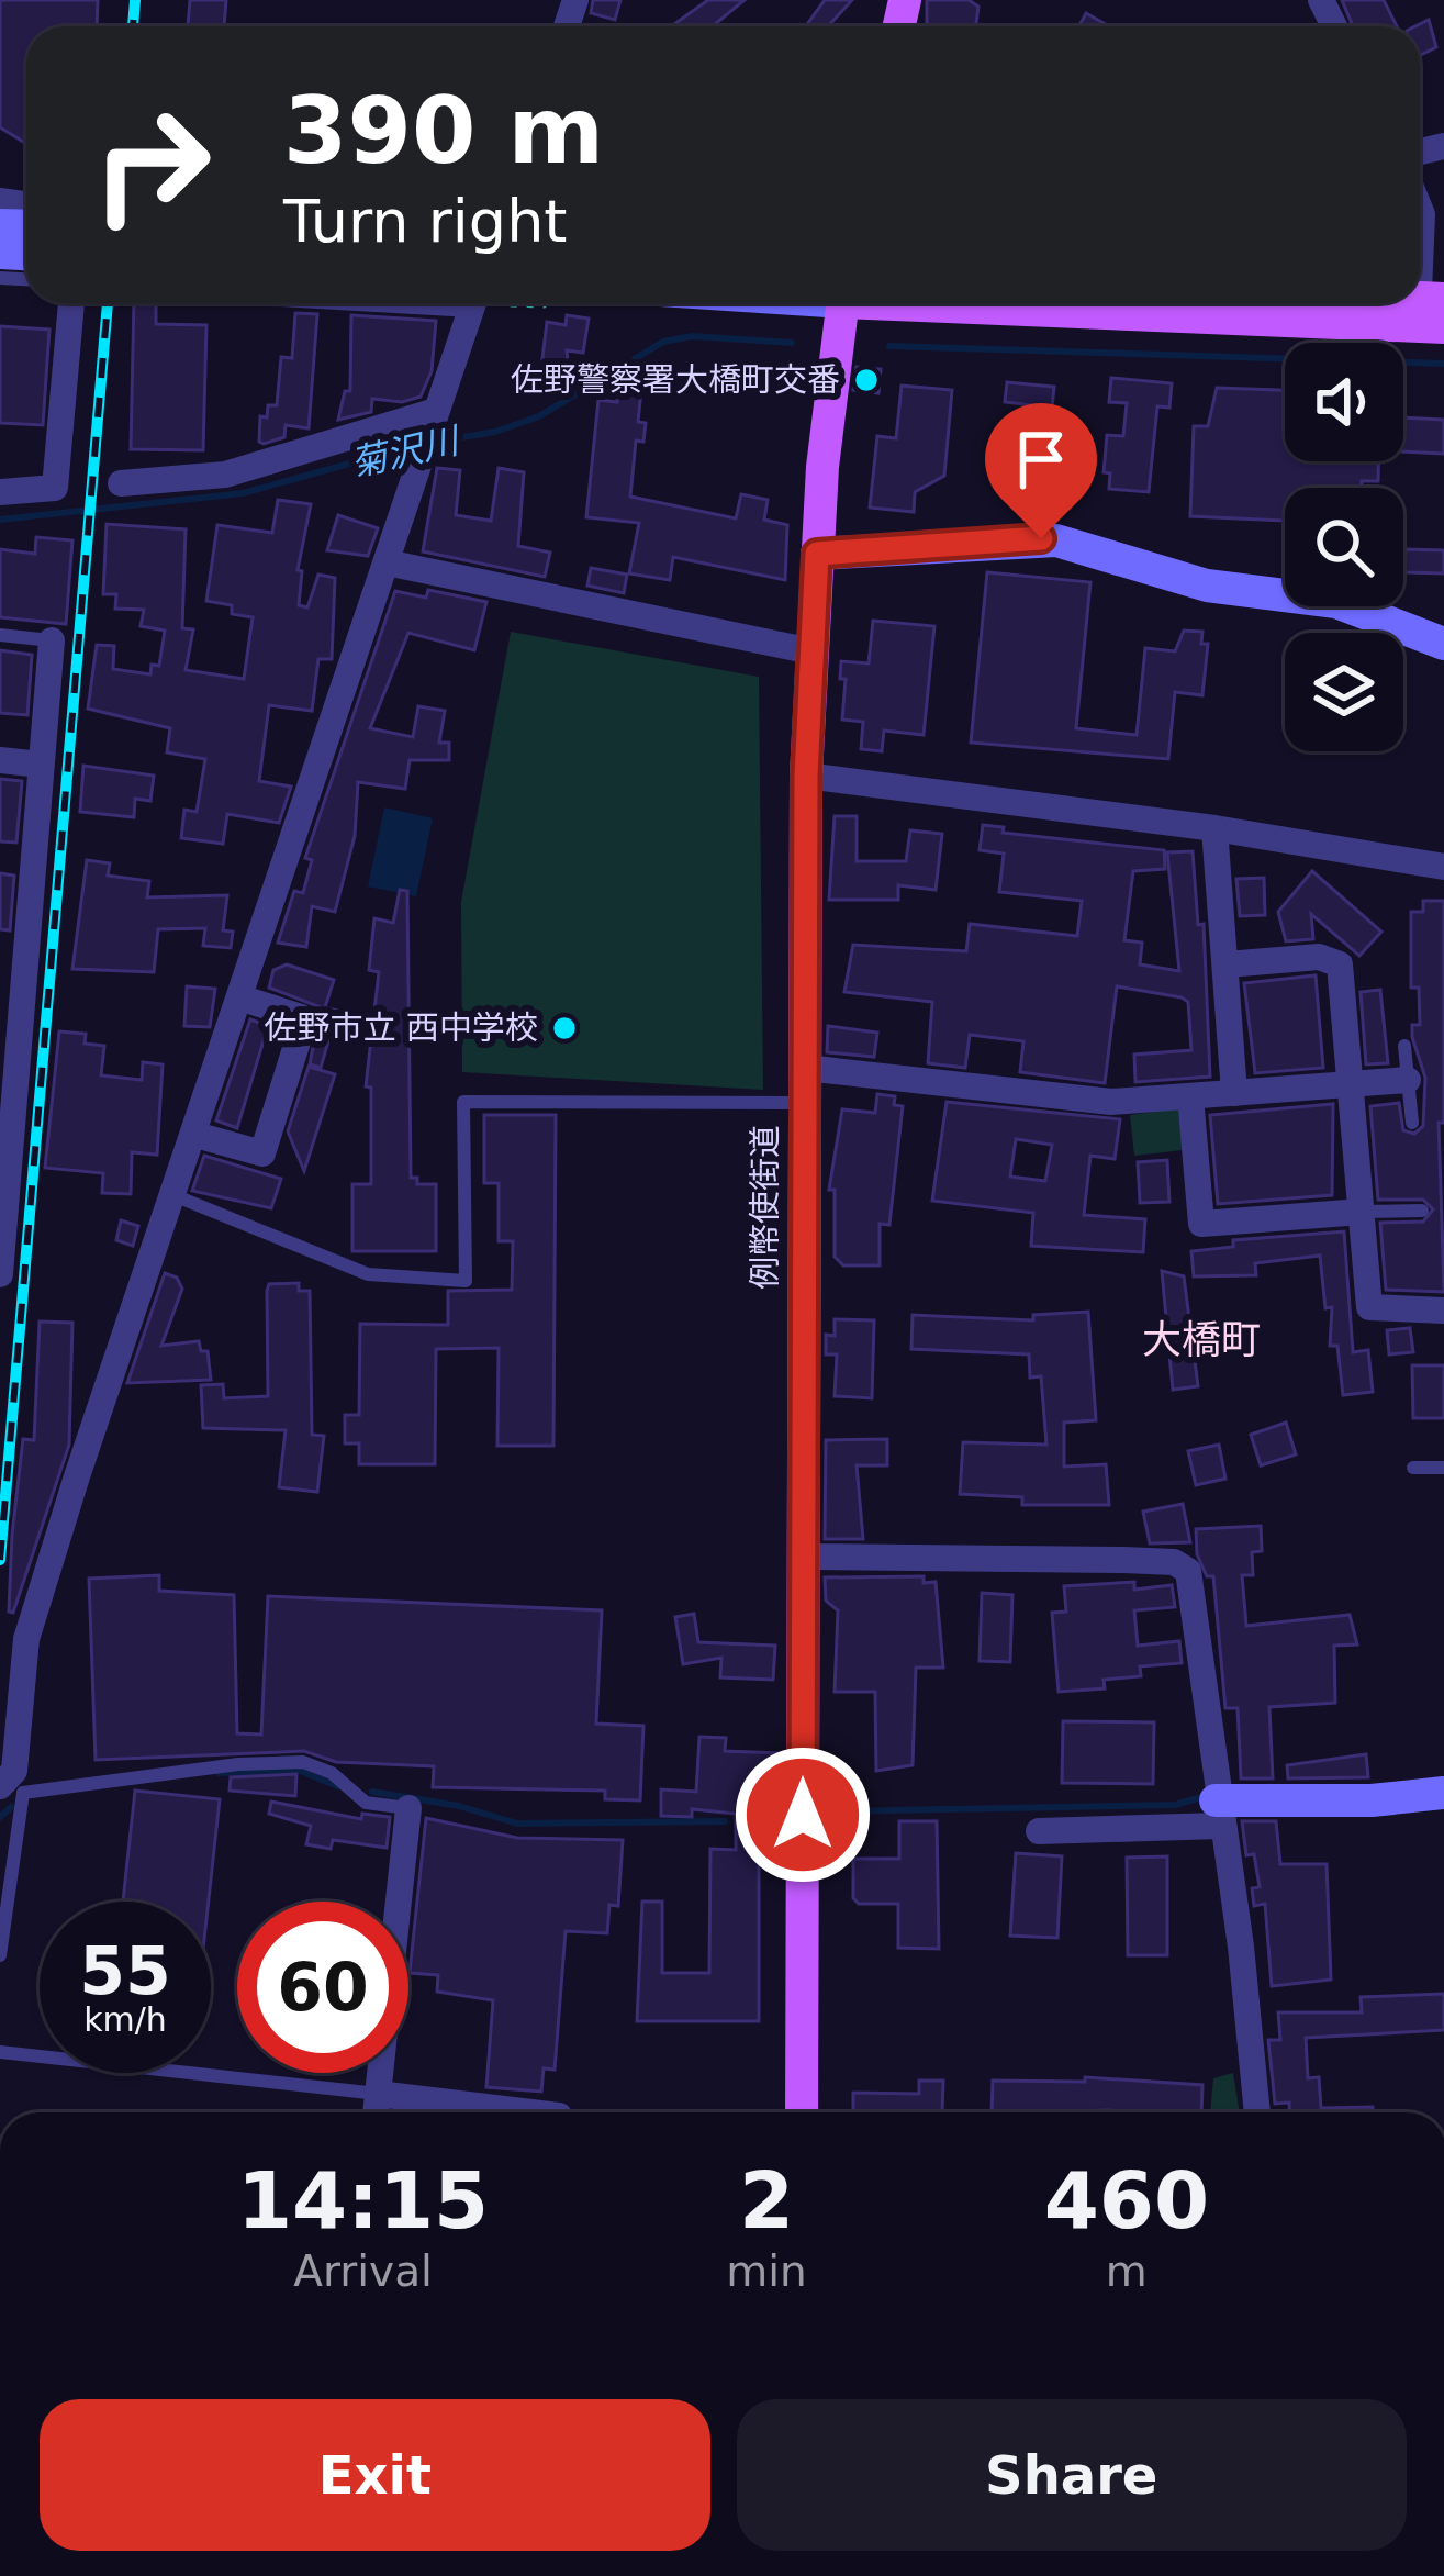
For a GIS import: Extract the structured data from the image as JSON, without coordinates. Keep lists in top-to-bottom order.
{
  "streets": {
    "main road": ["例幣使街道"]
  },
  "districts": ["大橋町"],
  "water": ["菊沢川"],
  "places": ["佐野警察署大橋町交番", "佐野市立 西中学校"],
  "page": {
    "turn": ["390 m", "Turn right"],
    "speed": "55 km/h",
    "limit": "60",
    "eta": [
      "14:15",
      "Arrival",
      "2",
      "min",
      "460",
      "m"
    ],
    "buttons": ["Exit", "Share"]
  }
}
